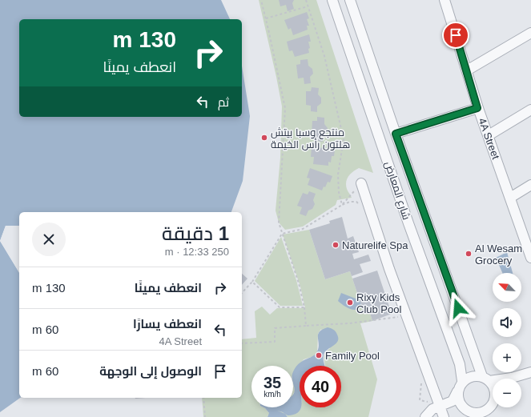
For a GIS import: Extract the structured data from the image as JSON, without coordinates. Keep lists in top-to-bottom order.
{
  "streets": {
    "street": ["4A Street", "شارع المعارض"]
  },
  "places": [
    "منتجع وسبا بيتش هلتون رأس الخيمة",
    "Naturelife Spa",
    "Al Wesam Grocery",
    "Rixy Kids Club Pool",
    "Family Pool"
  ],
  "north": "top left",
  "page": {
    "turn": ["130 m", "انعطف يمينًا"],
    "then": "ثم",
    "heading": ["1 دقيقة", "250 m · 12:33"],
    "list": [
      {
        "name": "انعطف يمينًا",
        "value": "130 m"
      },
      {
        "name": "انعطف يسارًا",
        "note": "4A Street",
        "value": "60 m"
      },
      {
        "name": "الوصول إلى الوجهة",
        "value": "60 m"
      }
    ],
    "map_buttons": ["+", "−"],
    "speed": "35 km/h",
    "limit": "40"
  }
}
